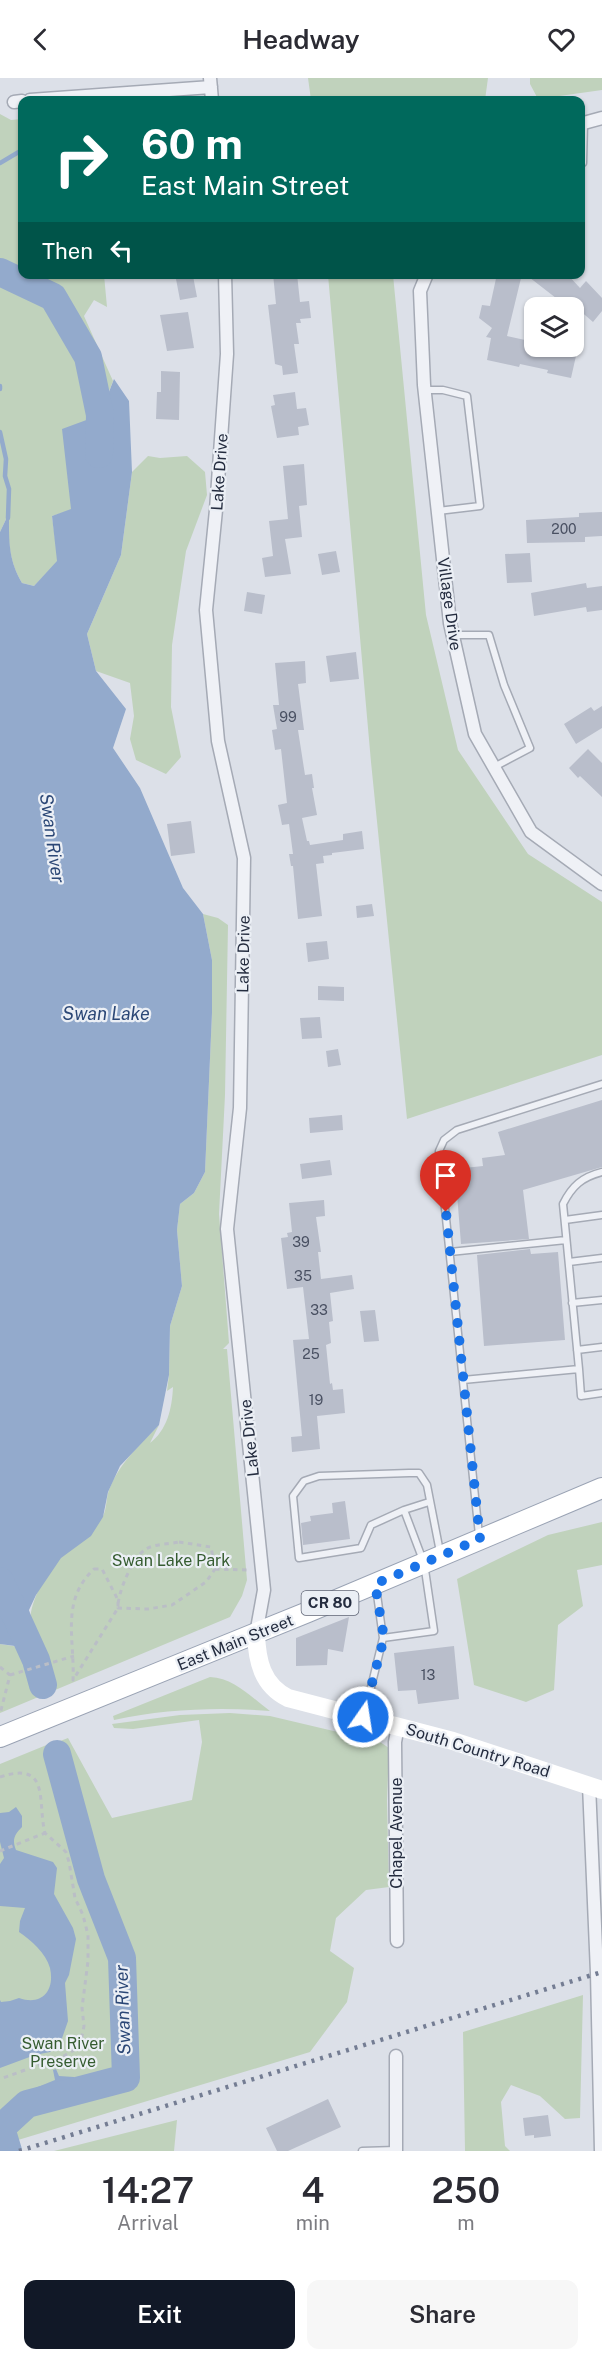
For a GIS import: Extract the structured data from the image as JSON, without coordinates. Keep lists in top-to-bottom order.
{
  "streets": {
    "main road": ["CR 80", "East Main Street", "South Country Road"],
    "street": ["Lake Drive", "Village Drive", "Chapel Avenue"]
  },
  "crossings": [
    ["Lake Drive", "East Main Street"],
    ["Lake Drive", "South Country Road"],
    ["East Main Street", "South Country Road"],
    ["South Country Road", "Chapel Avenue"]
  ],
  "water": ["Swan River", "Swan Lake"],
  "parks": ["Swan Lake Park", "Swan River Preserve"],
  "house_numbers": [
    "200",
    "99",
    "39",
    "35",
    "33",
    "25",
    "19",
    "13"
  ],
  "page": {
    "header": "Headway",
    "turn": ["60 m", "East Main Street"],
    "then": "Then",
    "eta": [
      "14:27",
      "Arrival",
      "4",
      "min",
      "250",
      "m"
    ],
    "buttons": ["Exit", "Share"]
  }
}
